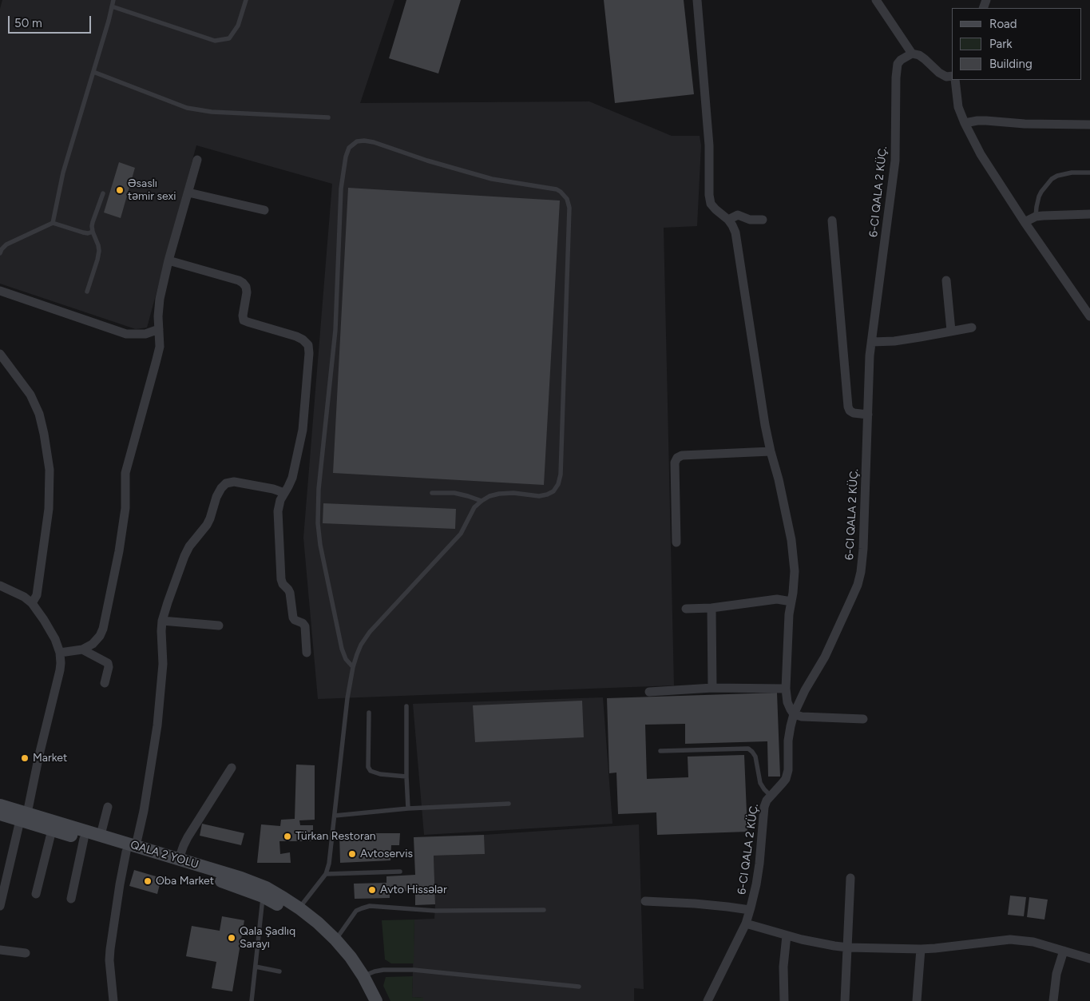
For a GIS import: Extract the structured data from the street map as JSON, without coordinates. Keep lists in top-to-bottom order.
{
  "streets": {
    "main road": ["QALA 2 YOLU"]
  },
  "places": [
    "Əsaslı təmir sexi",
    "Market",
    "Türkan Restoran",
    "Avtoservis",
    "Oba Market",
    "Avto Hissələr",
    "Qala Şadlıq Sarayı"
  ],
  "legend": ["Road", "Park", "Building"],
  "scale_bar": "50 m"
}
